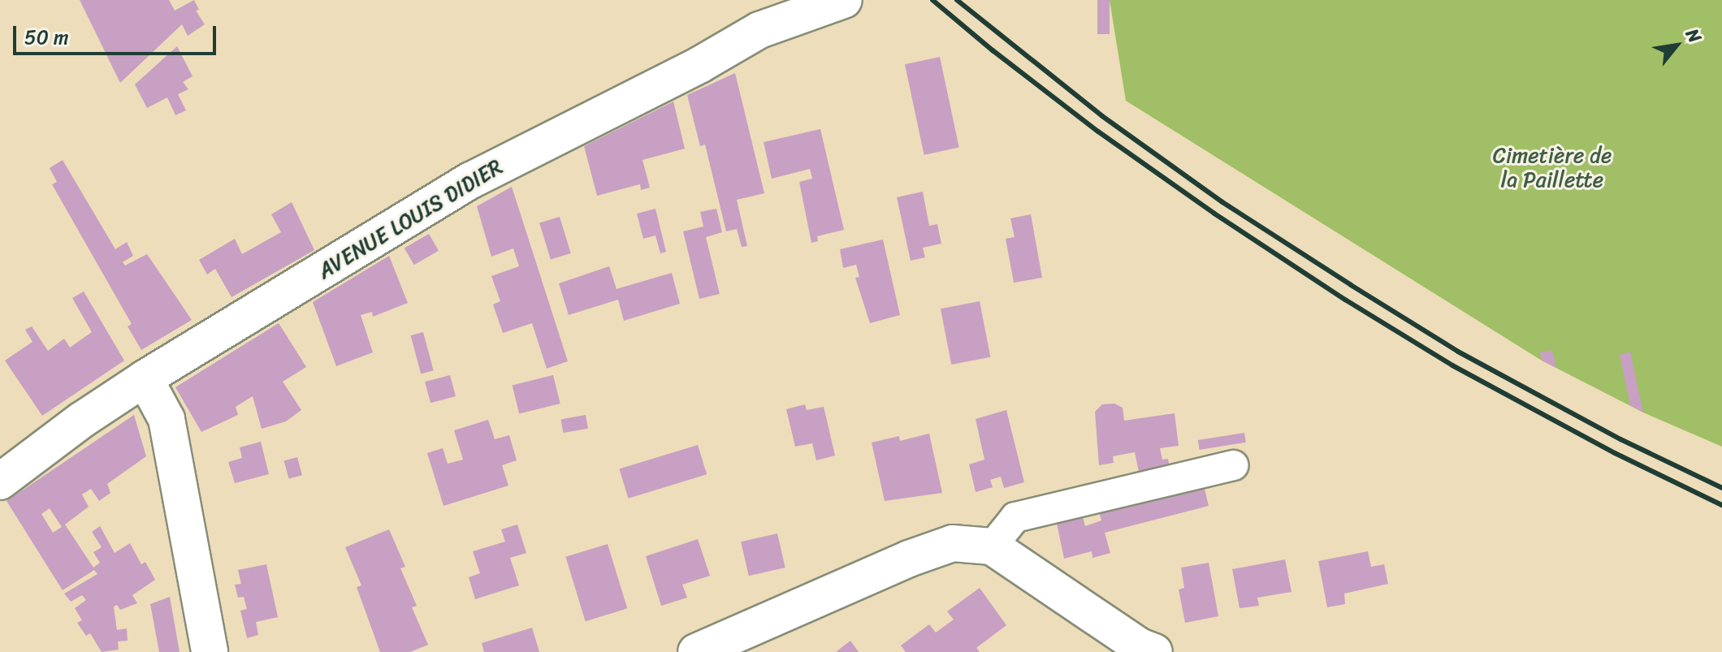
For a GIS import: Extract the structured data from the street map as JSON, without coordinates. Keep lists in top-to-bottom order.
{
  "streets": {
    "main road": ["AVENUE LOUIS DIDIER"]
  },
  "parks": ["Cimetière de la Paillette"],
  "scale_bar": "50 m",
  "north": "top right"
}
